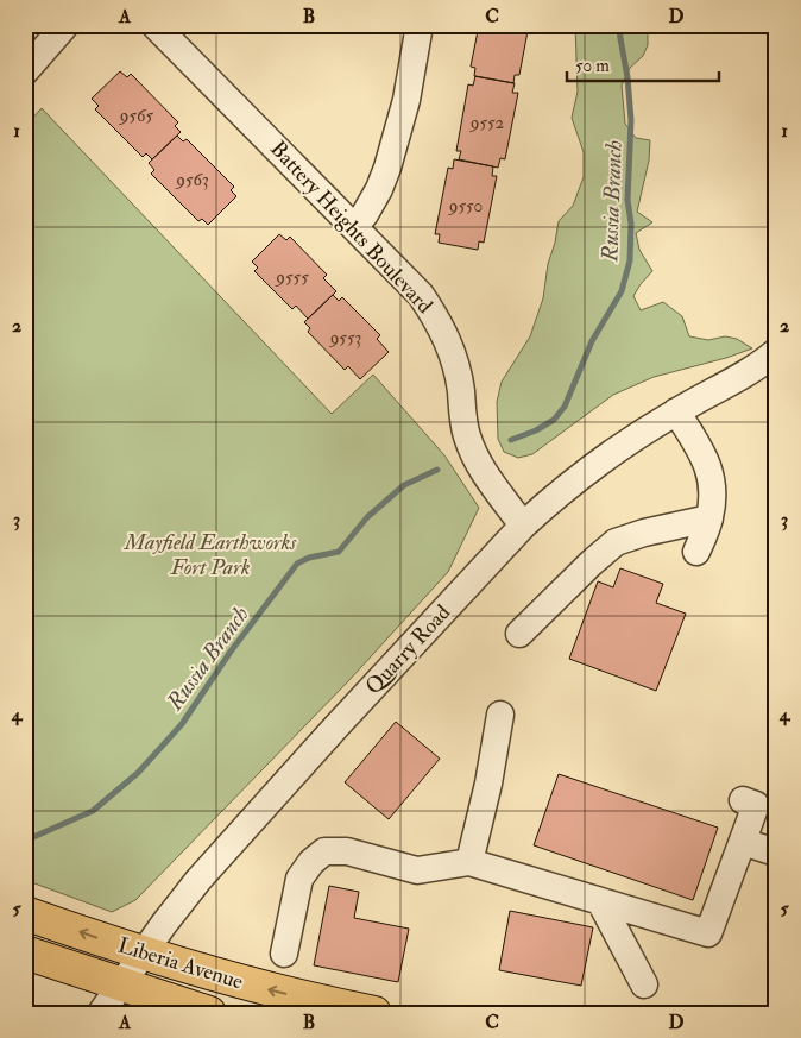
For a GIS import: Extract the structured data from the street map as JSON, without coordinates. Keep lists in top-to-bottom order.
{
  "streets": {
    "highway": ["Liberia Avenue"],
    "street": ["Battery Heights Boulevard", "Quarry Road"]
  },
  "crossings": [
    ["Battery Heights Boulevard", "Quarry Road"],
    ["Quarry Road", "Liberia Avenue"]
  ],
  "water": ["Russia Branch"],
  "parks": ["Mayfield Earthworks Fort Park"],
  "house_numbers": [
    "9565",
    "9552",
    "9563",
    "9550",
    "9555",
    "9553"
  ],
  "scale_bar": "50 m",
  "grid": {
    "columns": [
      "A",
      "B",
      "C",
      "D"
    ],
    "rows": [
      "1",
      "2",
      "3",
      "4",
      "5"
    ]
  }
}
